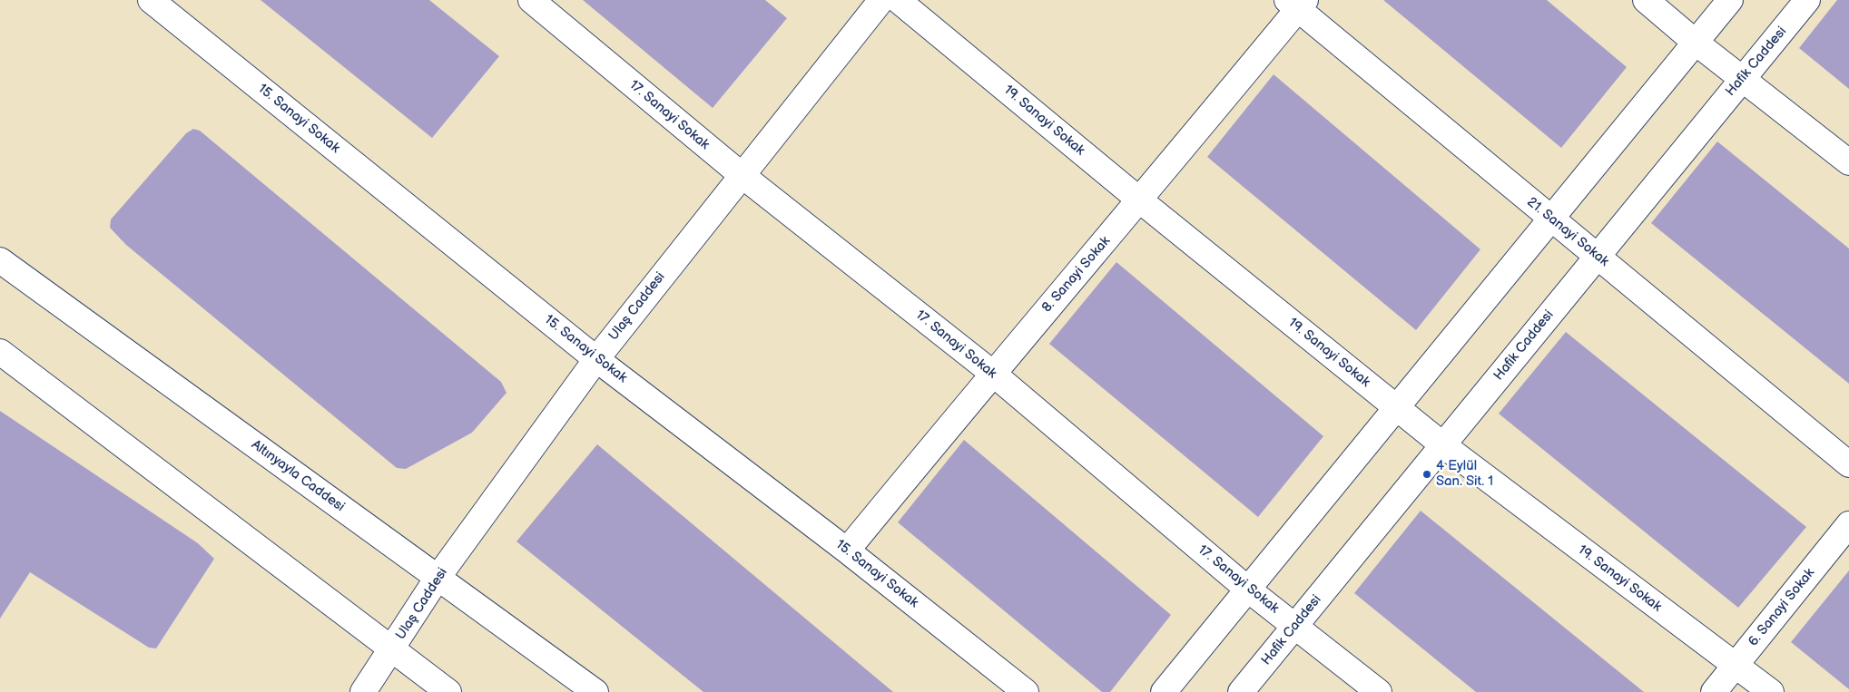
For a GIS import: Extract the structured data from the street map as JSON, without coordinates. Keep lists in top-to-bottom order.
{
  "streets": {
    "street": [
      "Hafik Caddesi",
      "17. Sanayi Sokak",
      "15. Sanayi Sokak",
      "19. Sanayi Sokak",
      "21. Sanayi Sokak",
      "8. Sanayi Sokak",
      "Ulaş Caddesi",
      "Altınyayla Caddesi",
      "6. Sanayi Sokak"
    ]
  },
  "crossings": [
    ["Hafik Caddesi", "17. Sanayi Sokak"],
    ["Hafik Caddesi", "19. Sanayi Sokak"],
    ["Hafik Caddesi", "21. Sanayi Sokak"],
    ["17. Sanayi Sokak", "8. Sanayi Sokak"],
    ["17. Sanayi Sokak", "Ulaş Caddesi"],
    ["15. Sanayi Sokak", "8. Sanayi Sokak"],
    ["15. Sanayi Sokak", "Ulaş Caddesi"],
    ["19. Sanayi Sokak", "8. Sanayi Sokak"],
    ["19. Sanayi Sokak", "6. Sanayi Sokak"],
    ["21. Sanayi Sokak", "8. Sanayi Sokak"],
    ["Ulaş Caddesi", "Altınyayla Caddesi"]
  ],
  "places": ["4 Eylül San. Sit. 1"]
}
